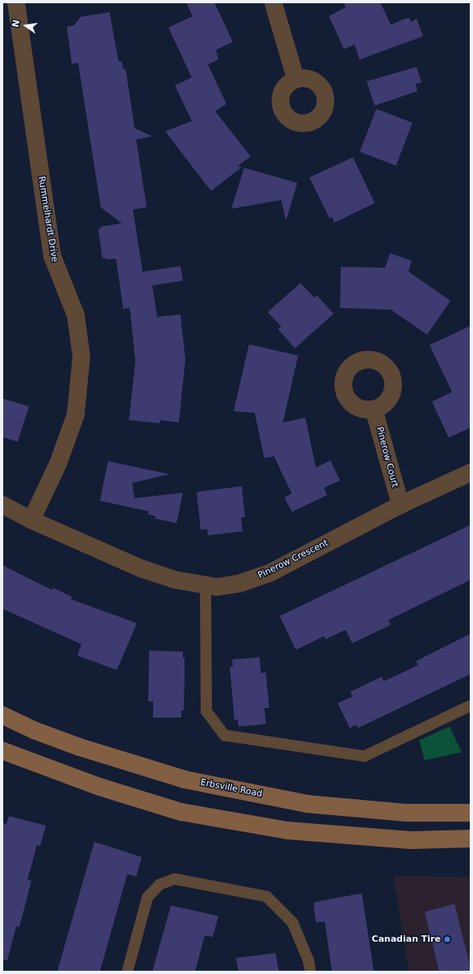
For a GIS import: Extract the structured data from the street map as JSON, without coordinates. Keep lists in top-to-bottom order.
{
  "streets": {
    "main road": ["Erbsville Road"],
    "street": ["Rummelhardt Drive", "Pinerow Court", "Pinerow Crescent"]
  },
  "crossings": [
    ["Rummelhardt Drive", "Pinerow Crescent"],
    ["Pinerow Court", "Pinerow Crescent"]
  ],
  "places": ["Canadian Tire"],
  "north": "left"
}
